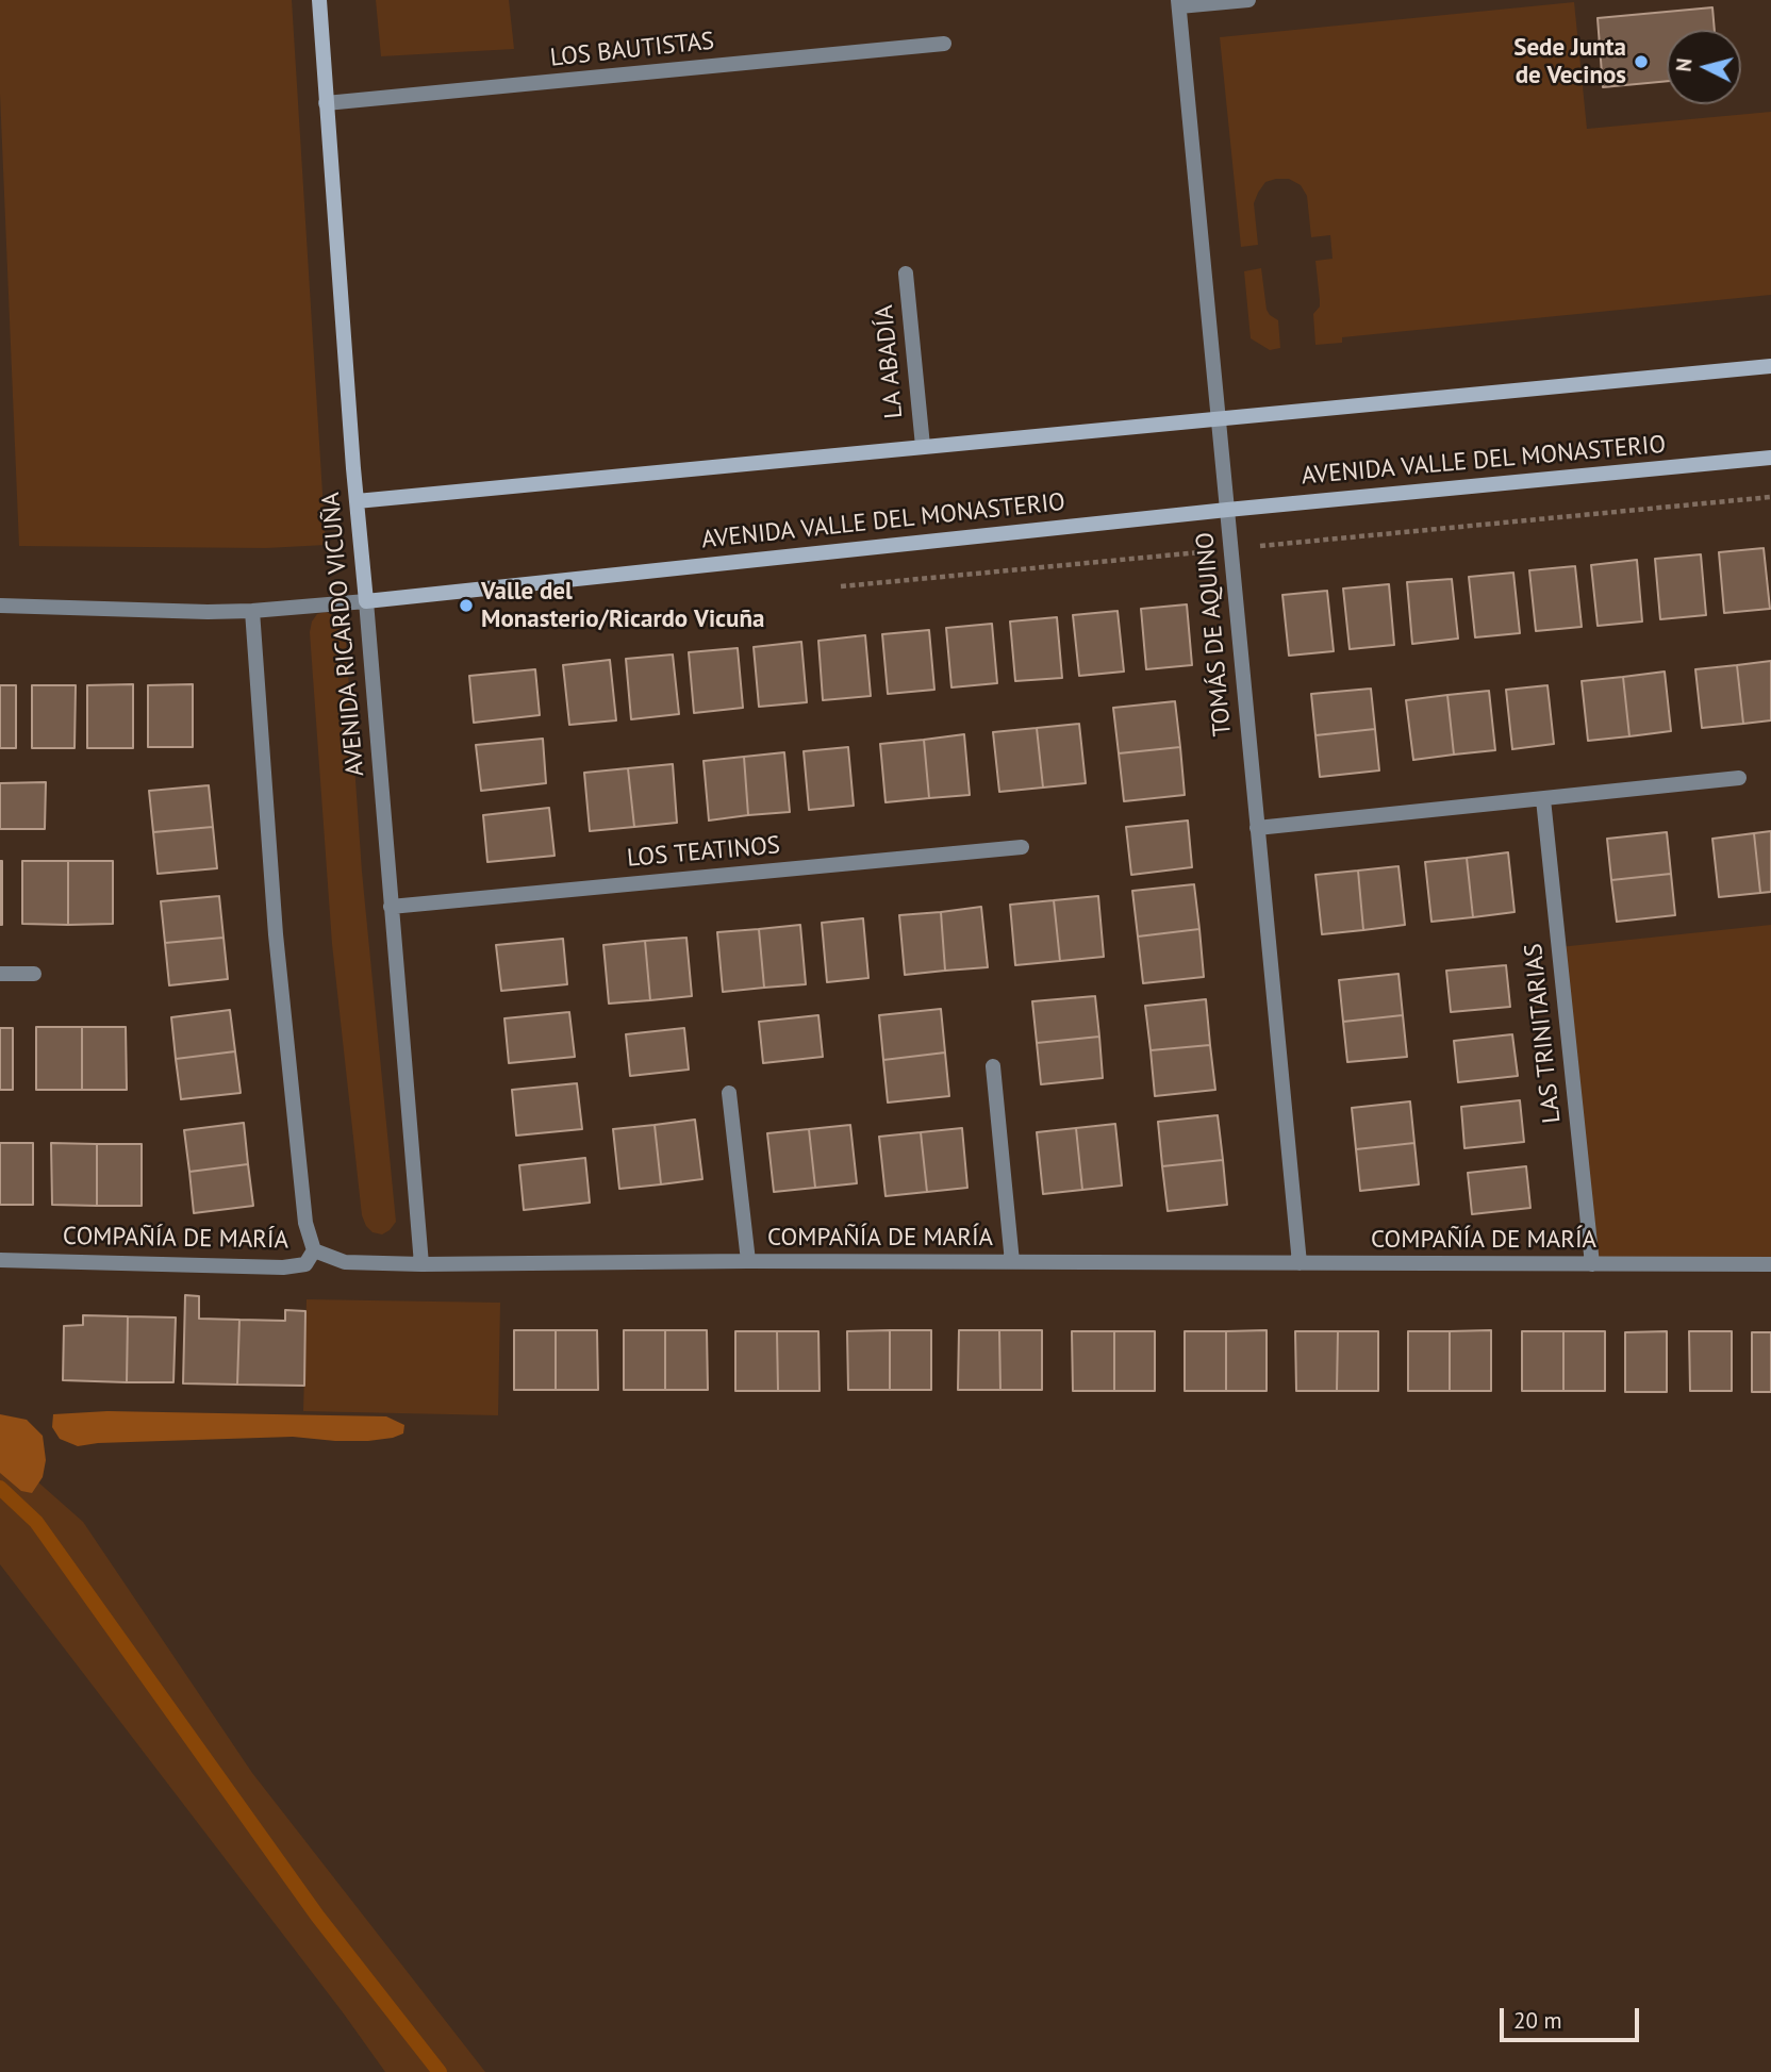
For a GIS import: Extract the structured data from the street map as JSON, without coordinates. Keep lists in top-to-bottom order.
{
  "streets": {
    "street": [
      "LOS BAUTISTAS",
      "LA ABADÍA",
      "AVENIDA VALLE DEL MONASTERIO",
      "AVENIDA RICARDO VICUÑA",
      "TOMÁS DE AQUINO",
      "LOS TEATINOS",
      "LAS TRINITARIAS",
      "COMPAÑÍA DE MARÍA"
    ]
  },
  "crossings": [
    ["LOS BAUTISTAS", "AVENIDA RICARDO VICUÑA"],
    ["AVENIDA VALLE DEL MONASTERIO", "AVENIDA RICARDO VICUÑA"],
    ["AVENIDA VALLE DEL MONASTERIO", "TOMÁS DE AQUINO"],
    ["AVENIDA RICARDO VICUÑA", "LOS TEATINOS"],
    ["AVENIDA RICARDO VICUÑA", "COMPAÑÍA DE MARÍA"],
    ["TOMÁS DE AQUINO", "COMPAÑÍA DE MARÍA"],
    ["LAS TRINITARIAS", "COMPAÑÍA DE MARÍA"]
  ],
  "places": ["Sede Junta de Vecinos", "Valle del Monasterio/Ricardo Vicuña"],
  "scale_bar": "20 m",
  "north": "left"
}
